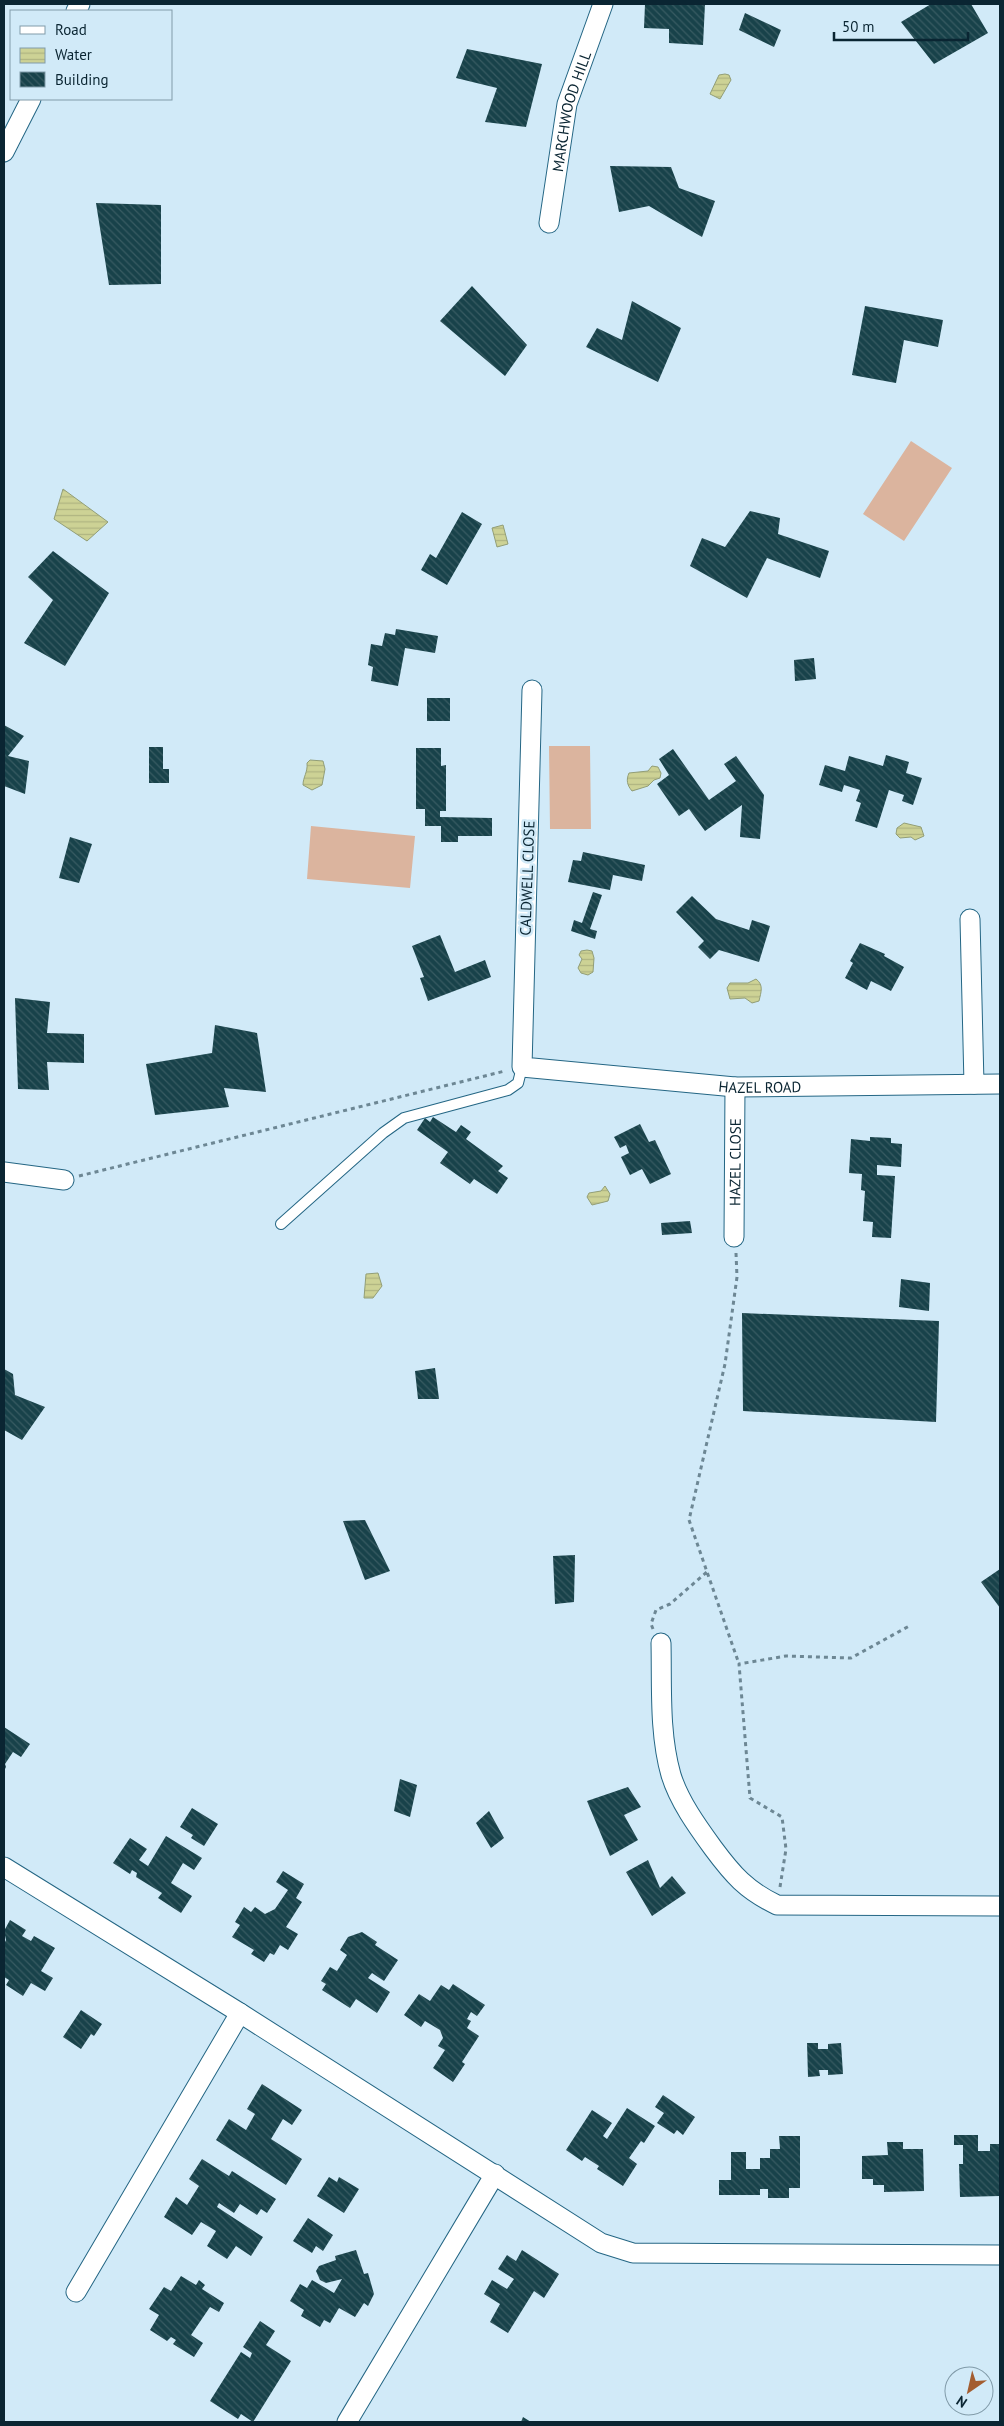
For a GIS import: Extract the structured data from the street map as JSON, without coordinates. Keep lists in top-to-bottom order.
{
  "streets": {
    "street": [
      "MARCHWOOD HILL",
      "CALDWELL CLOSE",
      "HAZEL ROAD",
      "HAZEL CLOSE"
    ]
  },
  "crossings": [
    ["CALDWELL CLOSE", "HAZEL ROAD"],
    ["HAZEL ROAD", "HAZEL CLOSE"]
  ],
  "legend": ["Road", "Water", "Building"],
  "scale_bar": "50 m",
  "north": "bottom left"
}
